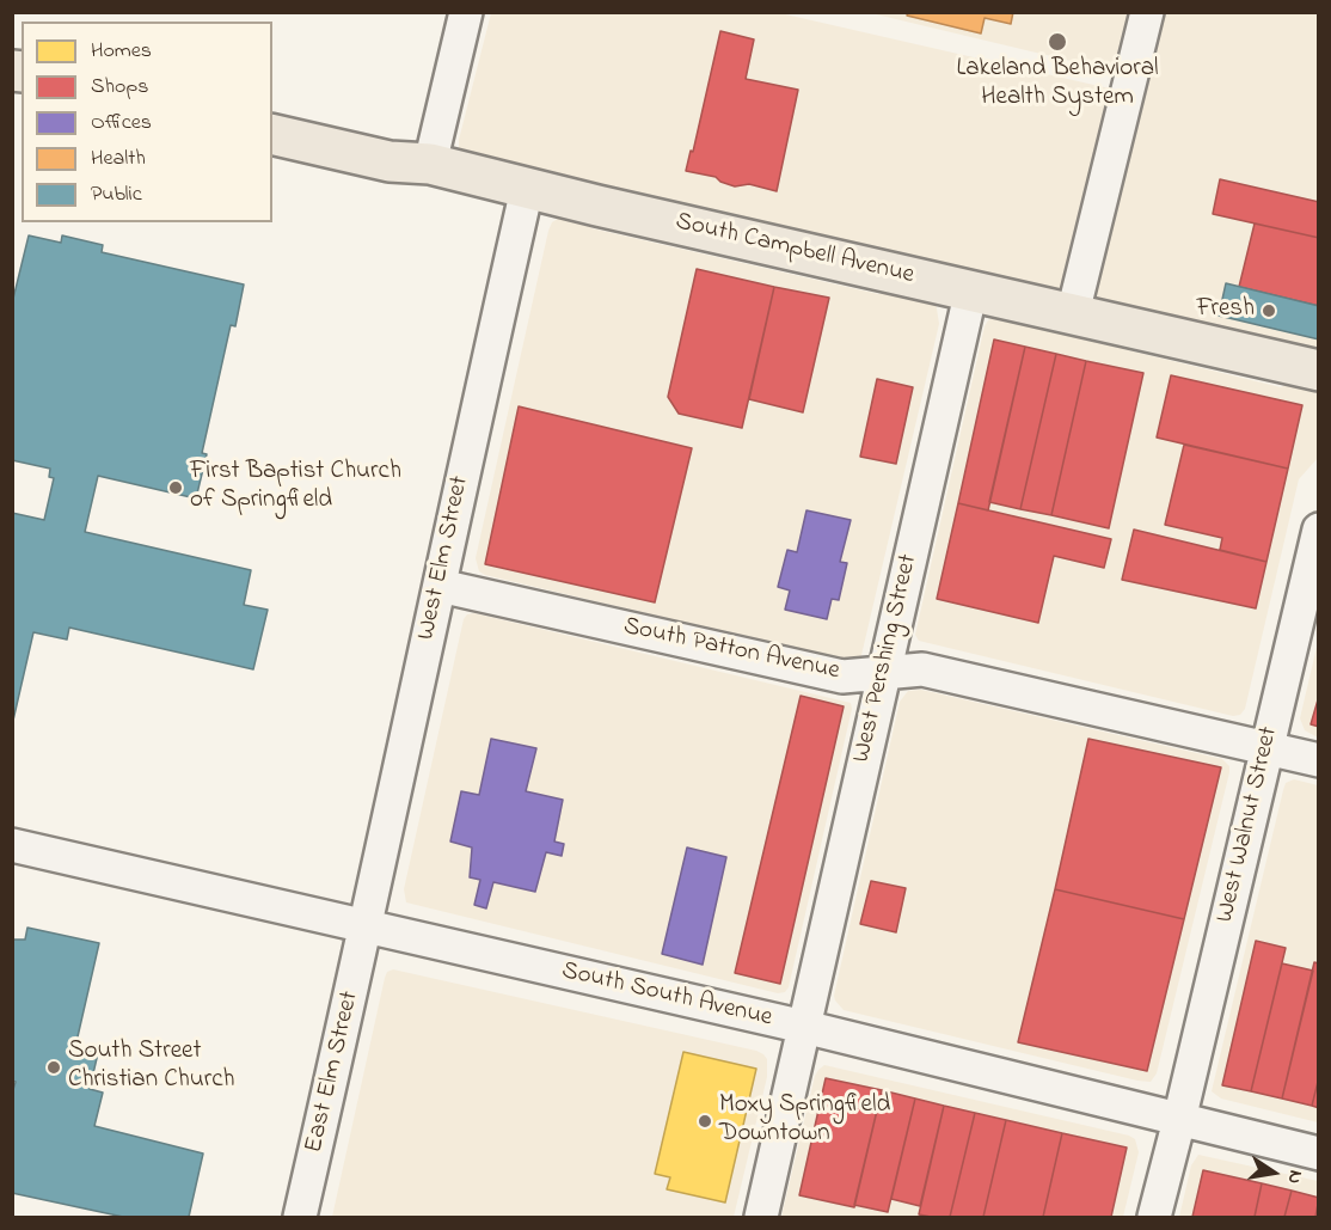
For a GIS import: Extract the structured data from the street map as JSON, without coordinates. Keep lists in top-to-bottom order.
{
  "streets": {
    "main road": ["South Campbell Avenue"],
    "street": [
      "West Elm Street",
      "South Patton Avenue",
      "West Pershing Street",
      "West Walnut Street",
      "South South Avenue",
      "East Elm Street"
    ]
  },
  "crossings": [
    ["South Campbell Avenue", "West Elm Street"],
    ["South Campbell Avenue", "West Pershing Street"],
    ["West Elm Street", "South Patton Avenue"],
    ["West Elm Street", "South South Avenue"],
    ["West Elm Street", "East Elm Street"],
    ["South Patton Avenue", "West Pershing Street"],
    ["South Patton Avenue", "West Walnut Street"],
    ["West Pershing Street", "South South Avenue"],
    ["West Walnut Street", "South South Avenue"],
    ["South South Avenue", "East Elm Street"]
  ],
  "places": [
    "Lakeland Behavioral Health System",
    "Fresh",
    "First Baptist Church of Springfield",
    "South Street Christian Church",
    "Moxy Springfield Downtown"
  ],
  "legend": [
    "Homes",
    "Shops",
    "Offices",
    "Health",
    "Public"
  ],
  "north": "right"
}
